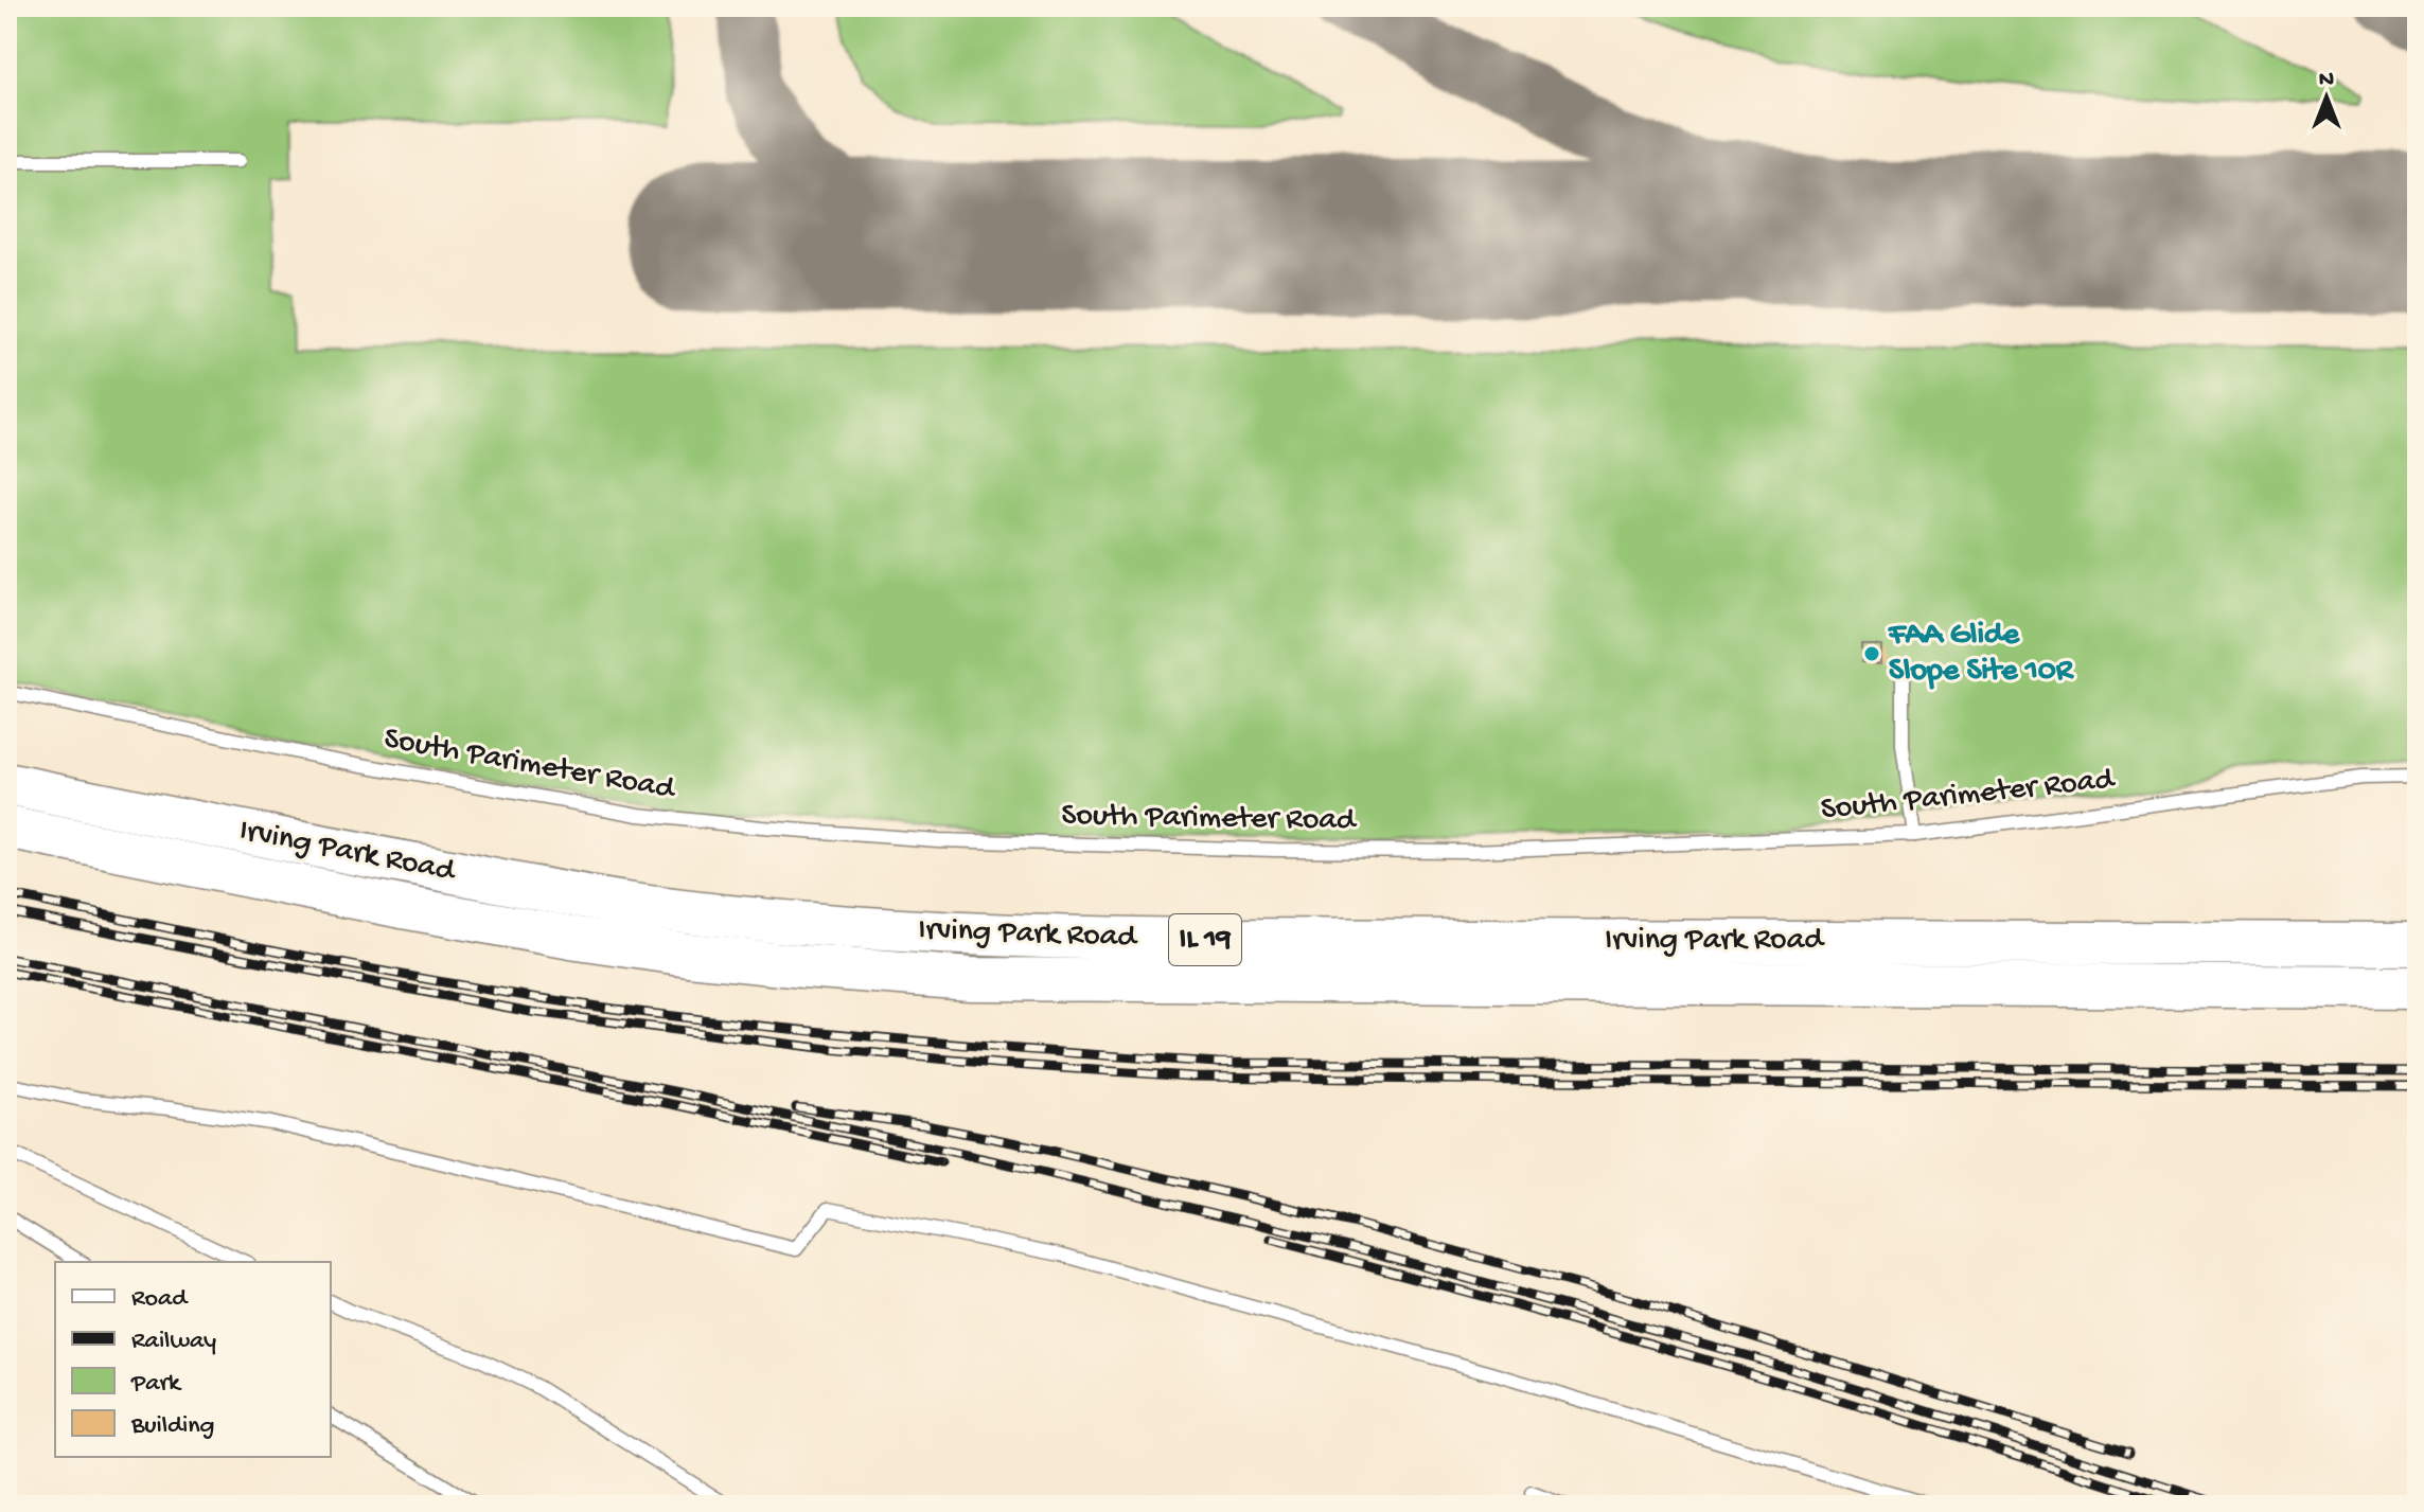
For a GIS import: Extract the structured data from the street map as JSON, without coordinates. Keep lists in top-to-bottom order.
{
  "streets": {
    "main road": ["Irving Park Road", "IL 19"],
    "lane": ["South Parimeter Road"]
  },
  "places": ["FAA Glide Slope Site 10R"],
  "legend": [
    "Road",
    "Railway",
    "Park",
    "Building"
  ],
  "north": "top"
}
